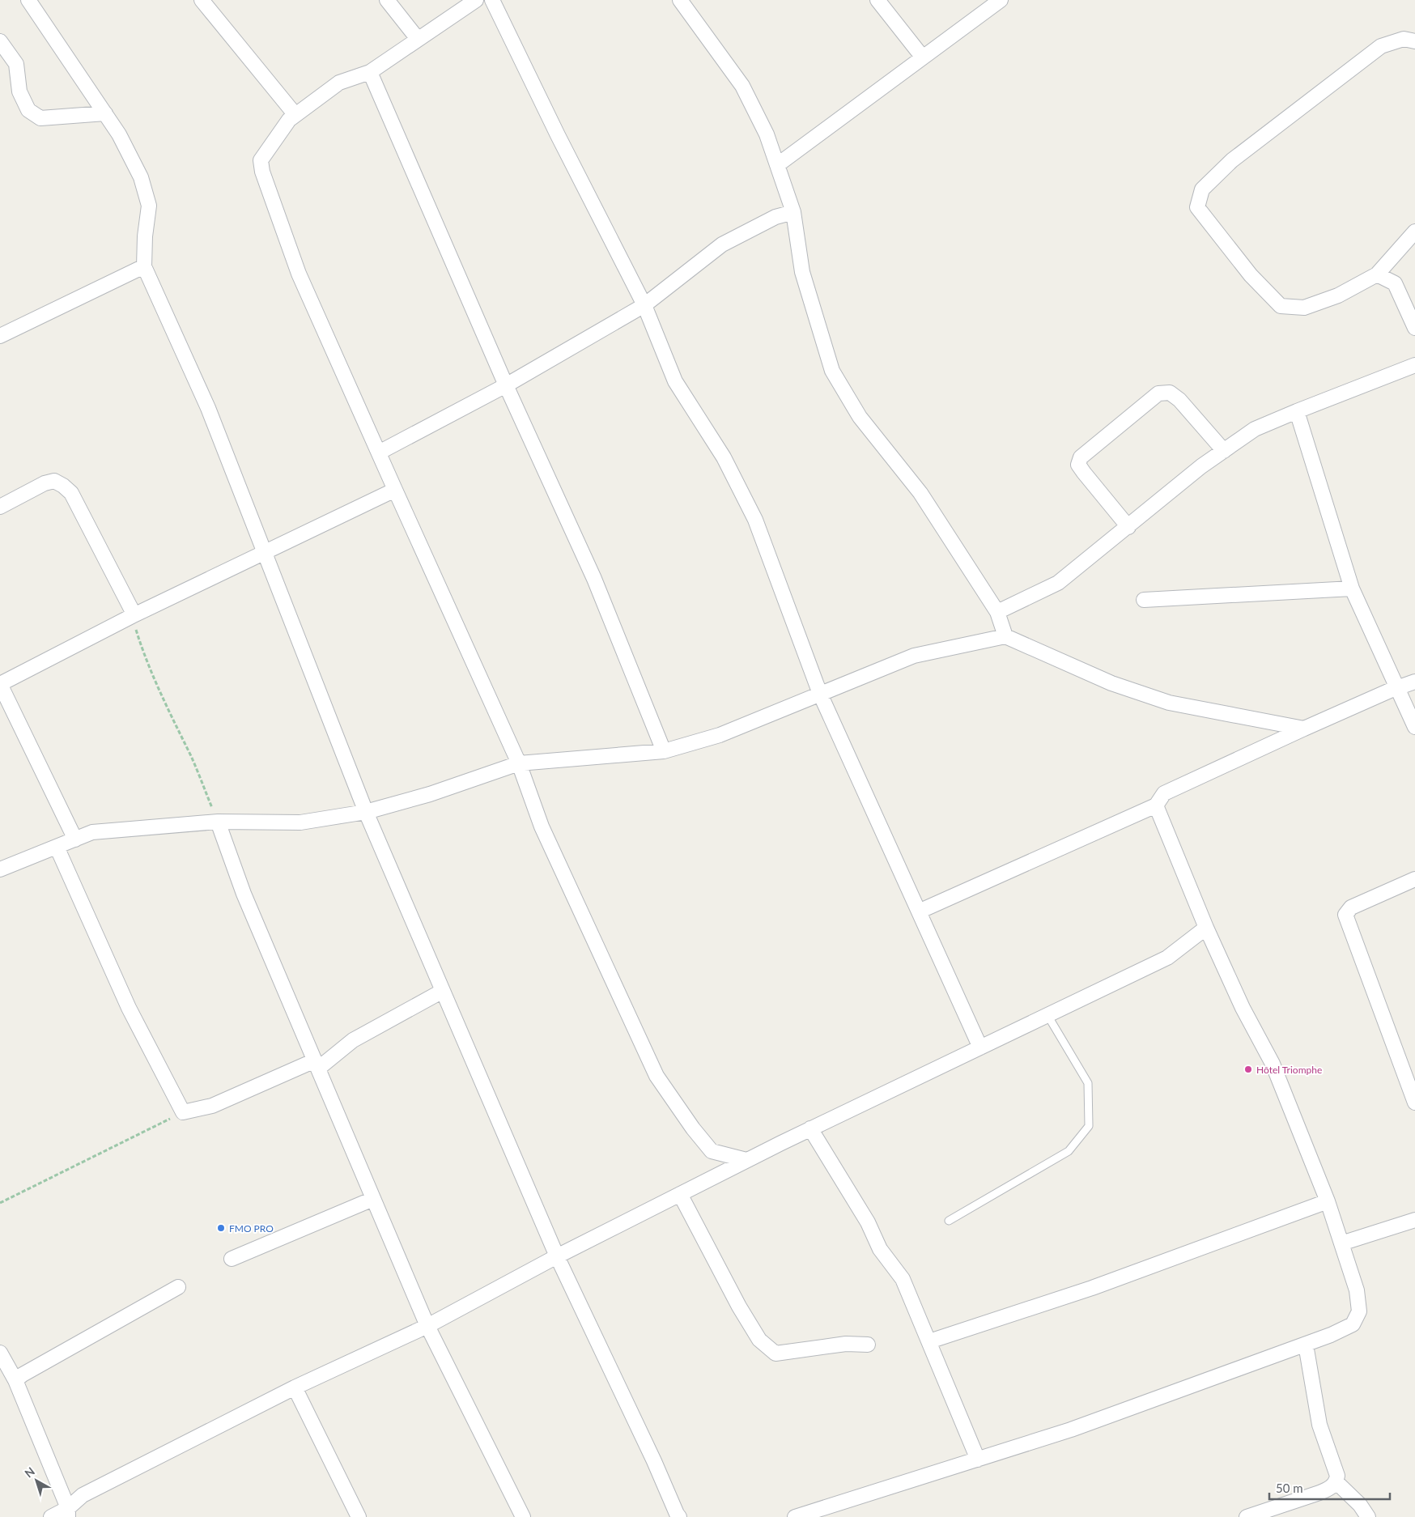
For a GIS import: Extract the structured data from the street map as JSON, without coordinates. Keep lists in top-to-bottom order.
{
  "places": ["Hôtel Triomphe", "FMO PRO"],
  "scale_bar": "50 m",
  "north": "top left"
}
